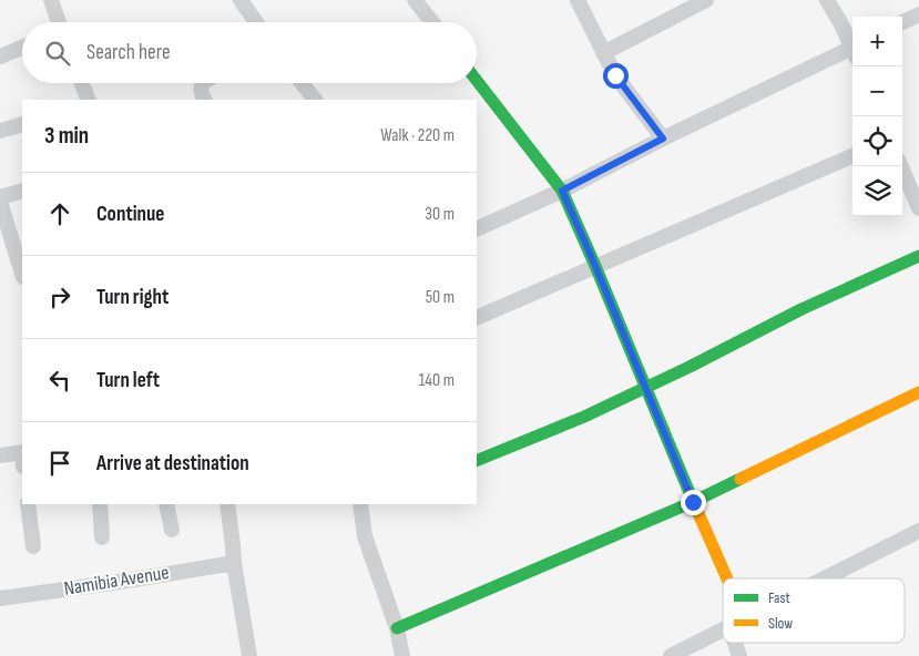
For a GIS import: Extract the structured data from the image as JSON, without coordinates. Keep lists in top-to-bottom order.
{
  "streets": {
    "street": ["Namibia Avenue"]
  },
  "legend": ["Fast", "Slow"],
  "page": {
    "map_buttons": ["+", "−"],
    "search": "Search here",
    "heading": ["3 min", "Walk · 220 m"],
    "list": [
      ["Continue", "30 m"],
      ["Turn right", "50 m"],
      ["Turn left", "140 m"],
      "Arrive at destination"
    ]
  }
}
